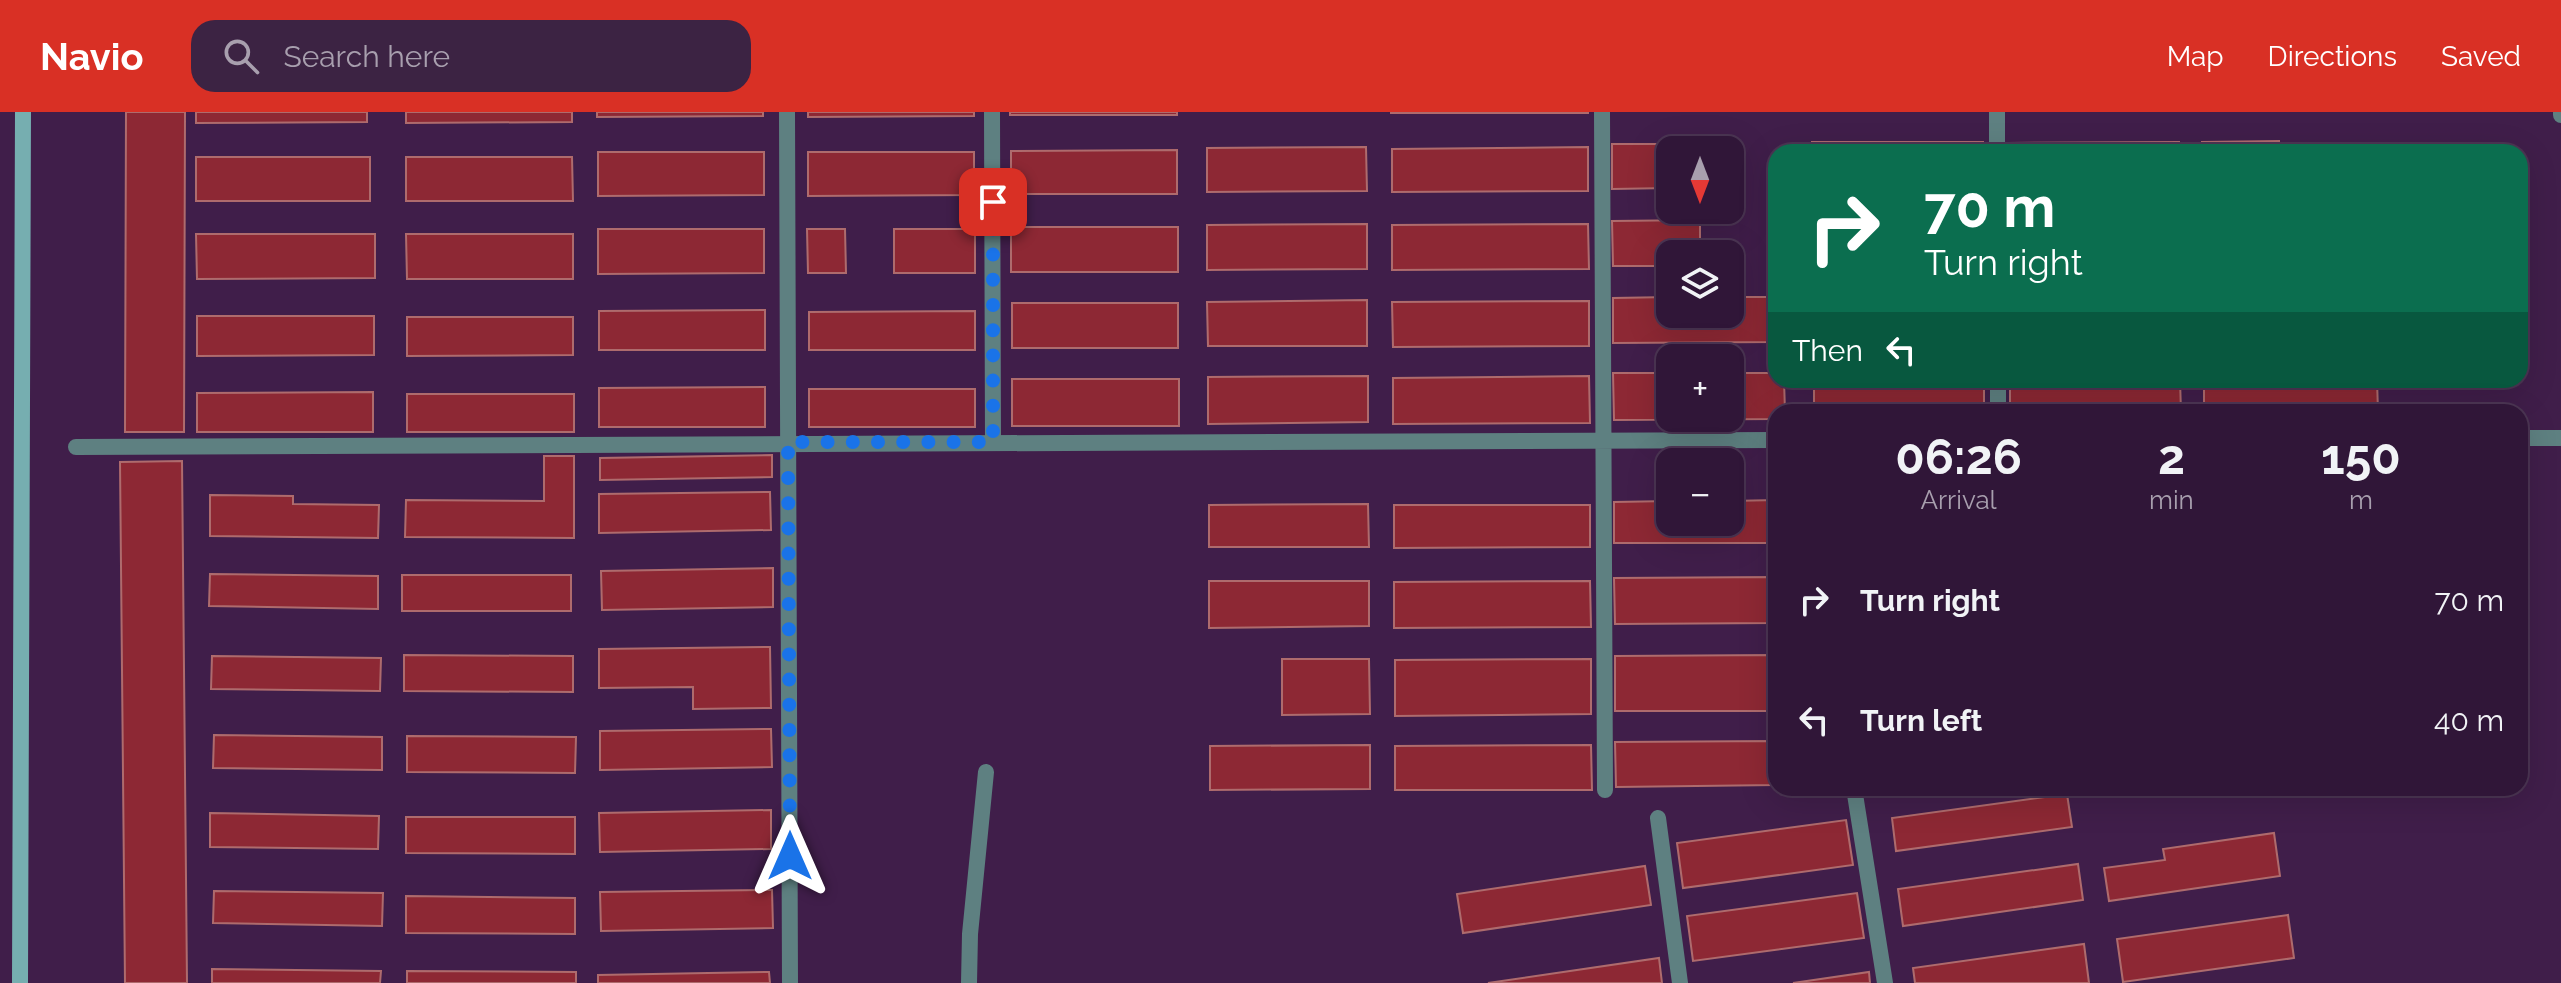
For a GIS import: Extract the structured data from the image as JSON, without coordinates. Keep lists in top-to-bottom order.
{
  "north": "bottom",
  "page": {
    "header": "Navio",
    "search": "Search here",
    "nav": ["Map", "Directions", "Saved"],
    "map_buttons": ["+", "−"],
    "turn": ["70 m", "Turn right"],
    "then": "Then",
    "eta": [
      "06:26",
      "Arrival",
      "2",
      "min",
      "150",
      "m"
    ],
    "list": [
      {
        "name": "Turn right",
        "value": "70 m"
      },
      {
        "name": "Turn left",
        "value": "40 m"
      }
    ]
  }
}
